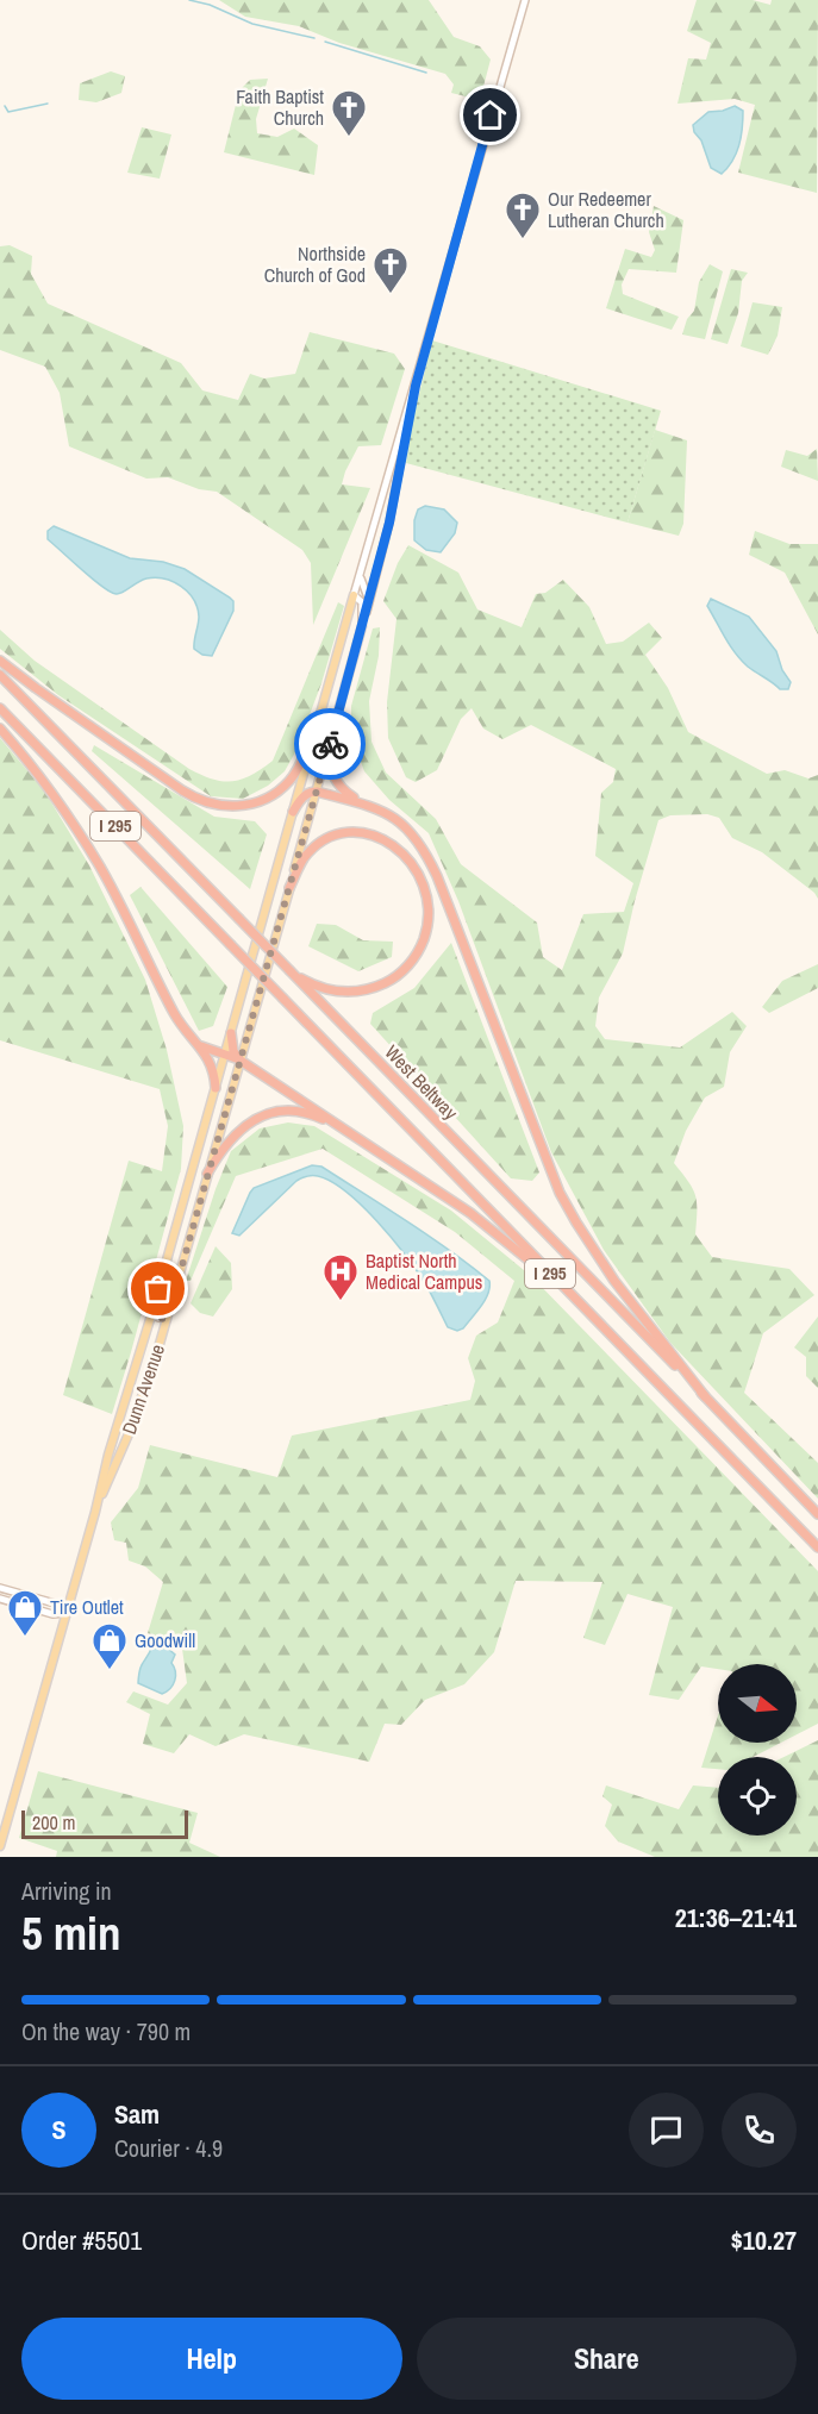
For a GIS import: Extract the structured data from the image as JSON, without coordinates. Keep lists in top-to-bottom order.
{
  "streets": {
    "highway": ["I 295", "West Beltway"],
    "main road": ["Dunn Avenue"]
  },
  "places": {
    "church": ["Faith Baptist Church", "Our Redeemer Lutheran Church", "Northside Church of God"],
    "hospital": ["Baptist North Medical Campus"],
    "shop": ["Tire Outlet", "Goodwill"]
  },
  "scale_bar": "200 m",
  "north": "right",
  "page": {
    "scale": "200 m",
    "heading": ["5 min", "Arriving in", "21:36–21:41"],
    "panel": [
      "Sam",
      "Courier · 4.9",
      "Order #5501",
      "$10.27"
    ],
    "bar": "On the way · 790 m",
    "round": "S",
    "buttons": ["Help", "Share"]
  }
}
